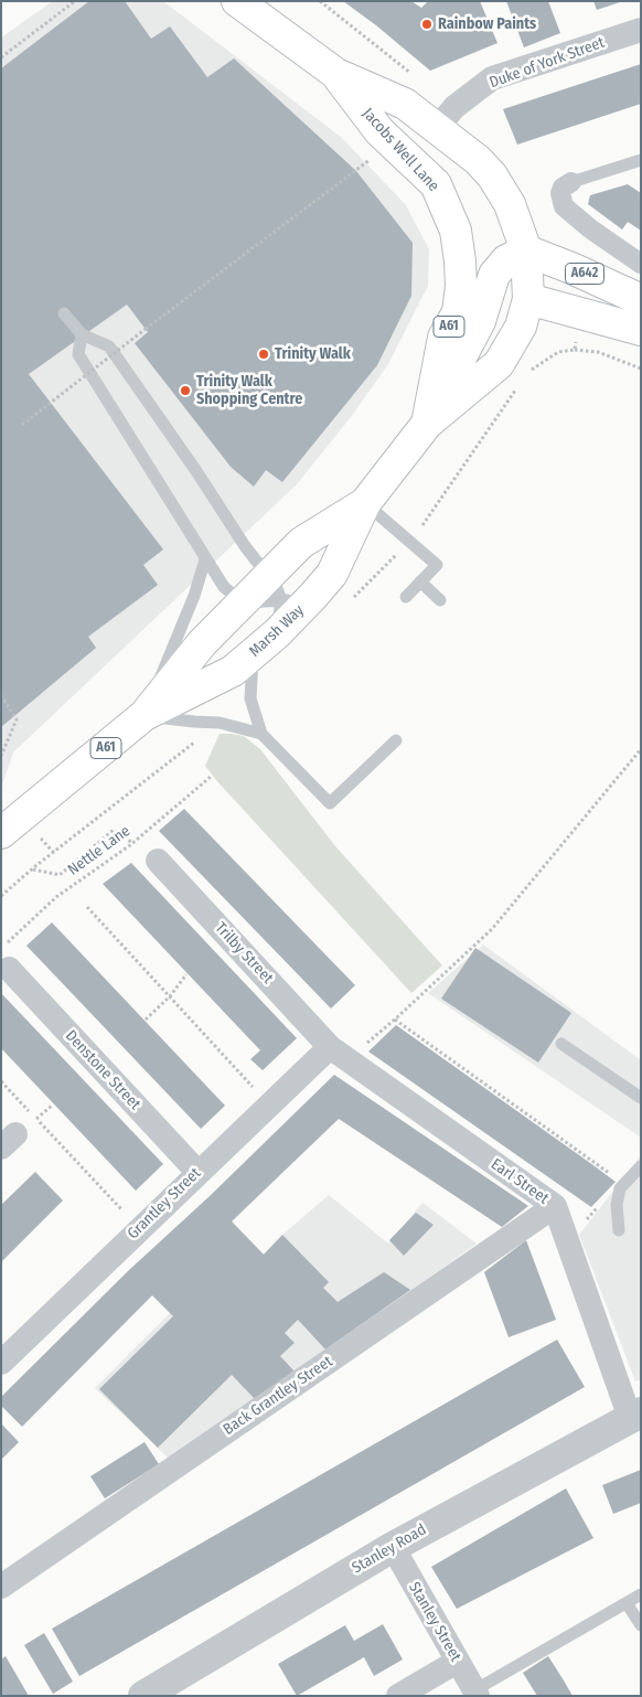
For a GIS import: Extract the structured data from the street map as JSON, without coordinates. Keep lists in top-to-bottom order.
{
  "streets": {
    "main road": [
      "Jacobs Well Lane",
      "A642",
      "A61",
      "Marsh Way"
    ],
    "street": [
      "Duke of York Street",
      "Trilby Street",
      "Denstone Street",
      "Earl Street",
      "Grantley Street",
      "Back Grantley Street",
      "Stanley Road",
      "Stanley Street"
    ],
    "path": ["Nettle Lane"]
  },
  "crossings": [
    ["Duke of York Street", "Jacobs Well Lane"],
    ["Jacobs Well Lane", "A642"],
    ["Jacobs Well Lane", "Marsh Way"],
    ["Nettle Lane", "Denstone Street"],
    ["Trilby Street", "Earl Street"],
    ["Trilby Street", "Grantley Street"],
    ["Denstone Street", "Grantley Street"],
    ["Earl Street", "Grantley Street"],
    ["Earl Street", "Back Grantley Street"],
    ["Earl Street", "Stanley Road"],
    ["Stanley Road", "Stanley Street"]
  ],
  "places": ["Rainbow Paints", "Trinity Walk", "Trinity Walk Shopping Centre"]
}
